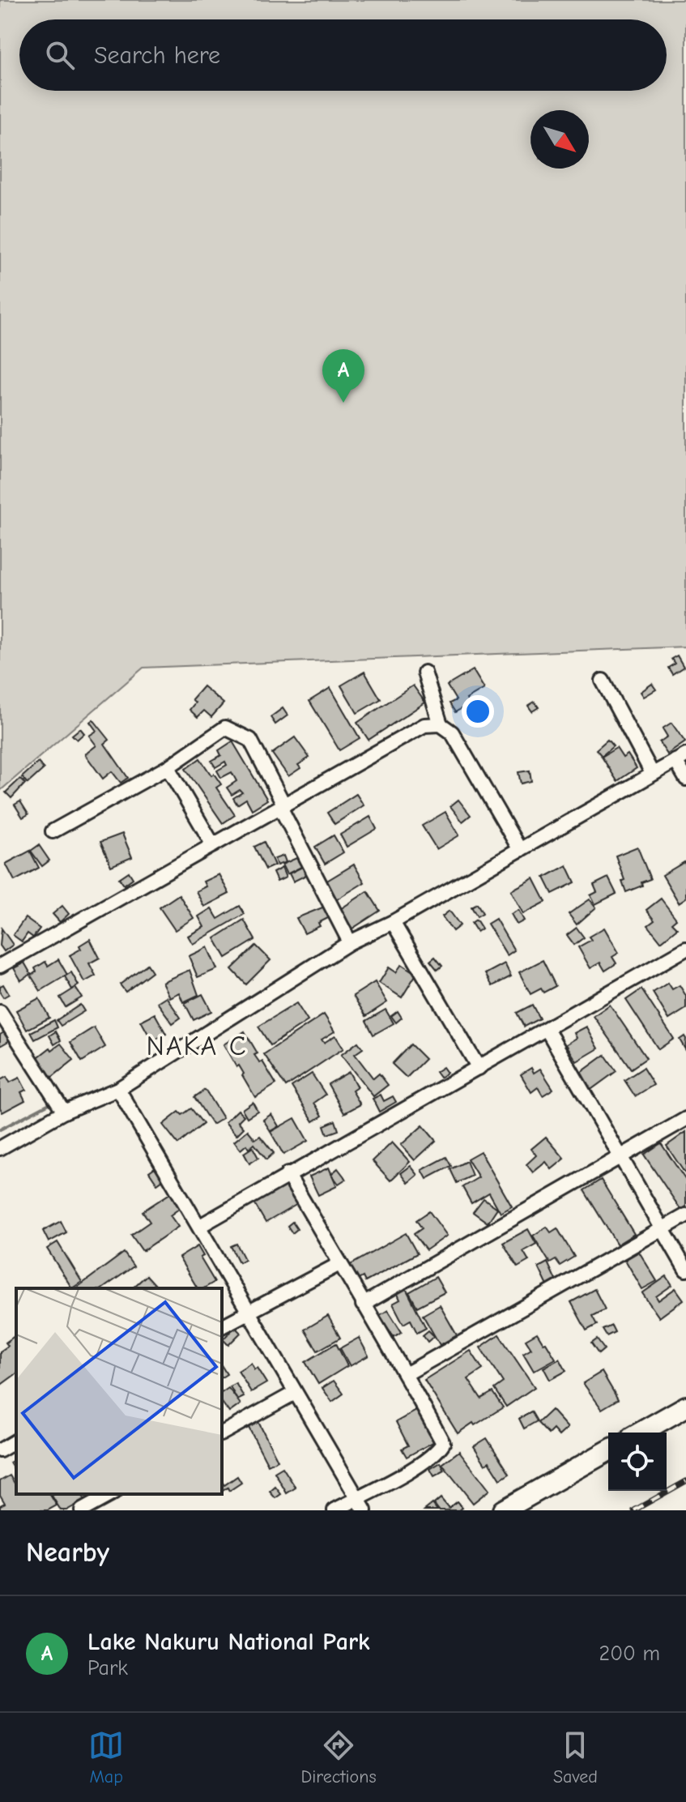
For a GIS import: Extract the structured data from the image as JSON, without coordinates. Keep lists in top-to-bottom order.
{
  "districts": ["NAKA C"],
  "north": "bottom right",
  "page": {
    "search": "Search here",
    "pins": "A",
    "heading": "Nearby",
    "list": [
      {
        "mark": "A",
        "name": "Lake Nakuru National Park",
        "note": "Park",
        "value": "200 m"
      }
    ],
    "nav": ["Map", "Directions", "Saved"]
  }
}
